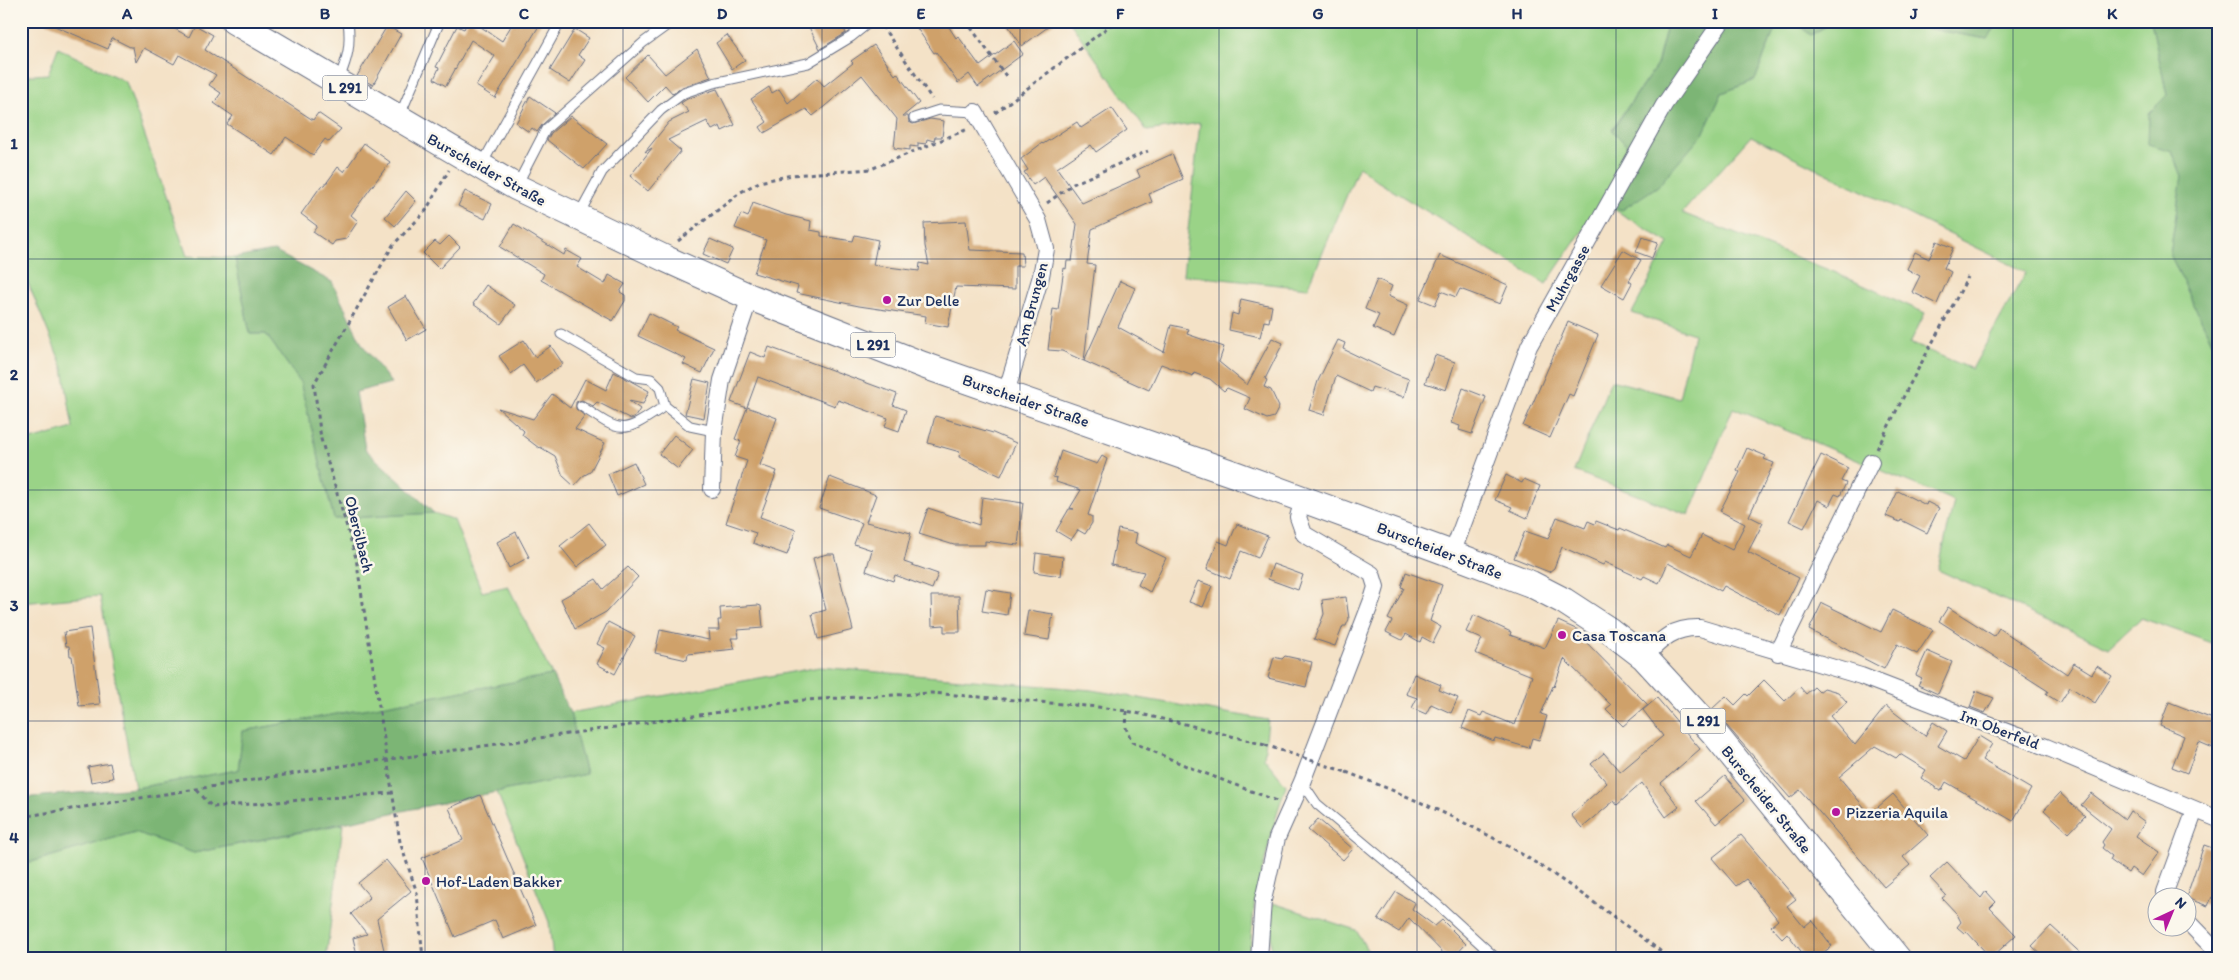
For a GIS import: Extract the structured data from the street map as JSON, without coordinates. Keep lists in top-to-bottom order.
{
  "streets": {
    "main road": ["L 291", "Burscheider Straße"],
    "street": ["Muhrgasse", "Am Brungen", "Im Oberfeld"],
    "path": ["Oberölbach"]
  },
  "crossings": [
    ["Burscheider Straße", "Muhrgasse"],
    ["Burscheider Straße", "Am Brungen"],
    ["Burscheider Straße", "Oberölbach"],
    ["Burscheider Straße", "Im Oberfeld"]
  ],
  "places": [
    "Zur Delle",
    "Casa Toscana",
    "Pizzeria Aquila",
    "Hof-Laden Bakker"
  ],
  "north": "top right",
  "grid": {
    "columns": [
      "A",
      "B",
      "C",
      "D",
      "E",
      "F",
      "G",
      "H",
      "I",
      "J",
      "K"
    ],
    "rows": [
      "1",
      "2",
      "3",
      "4"
    ]
  }
}
